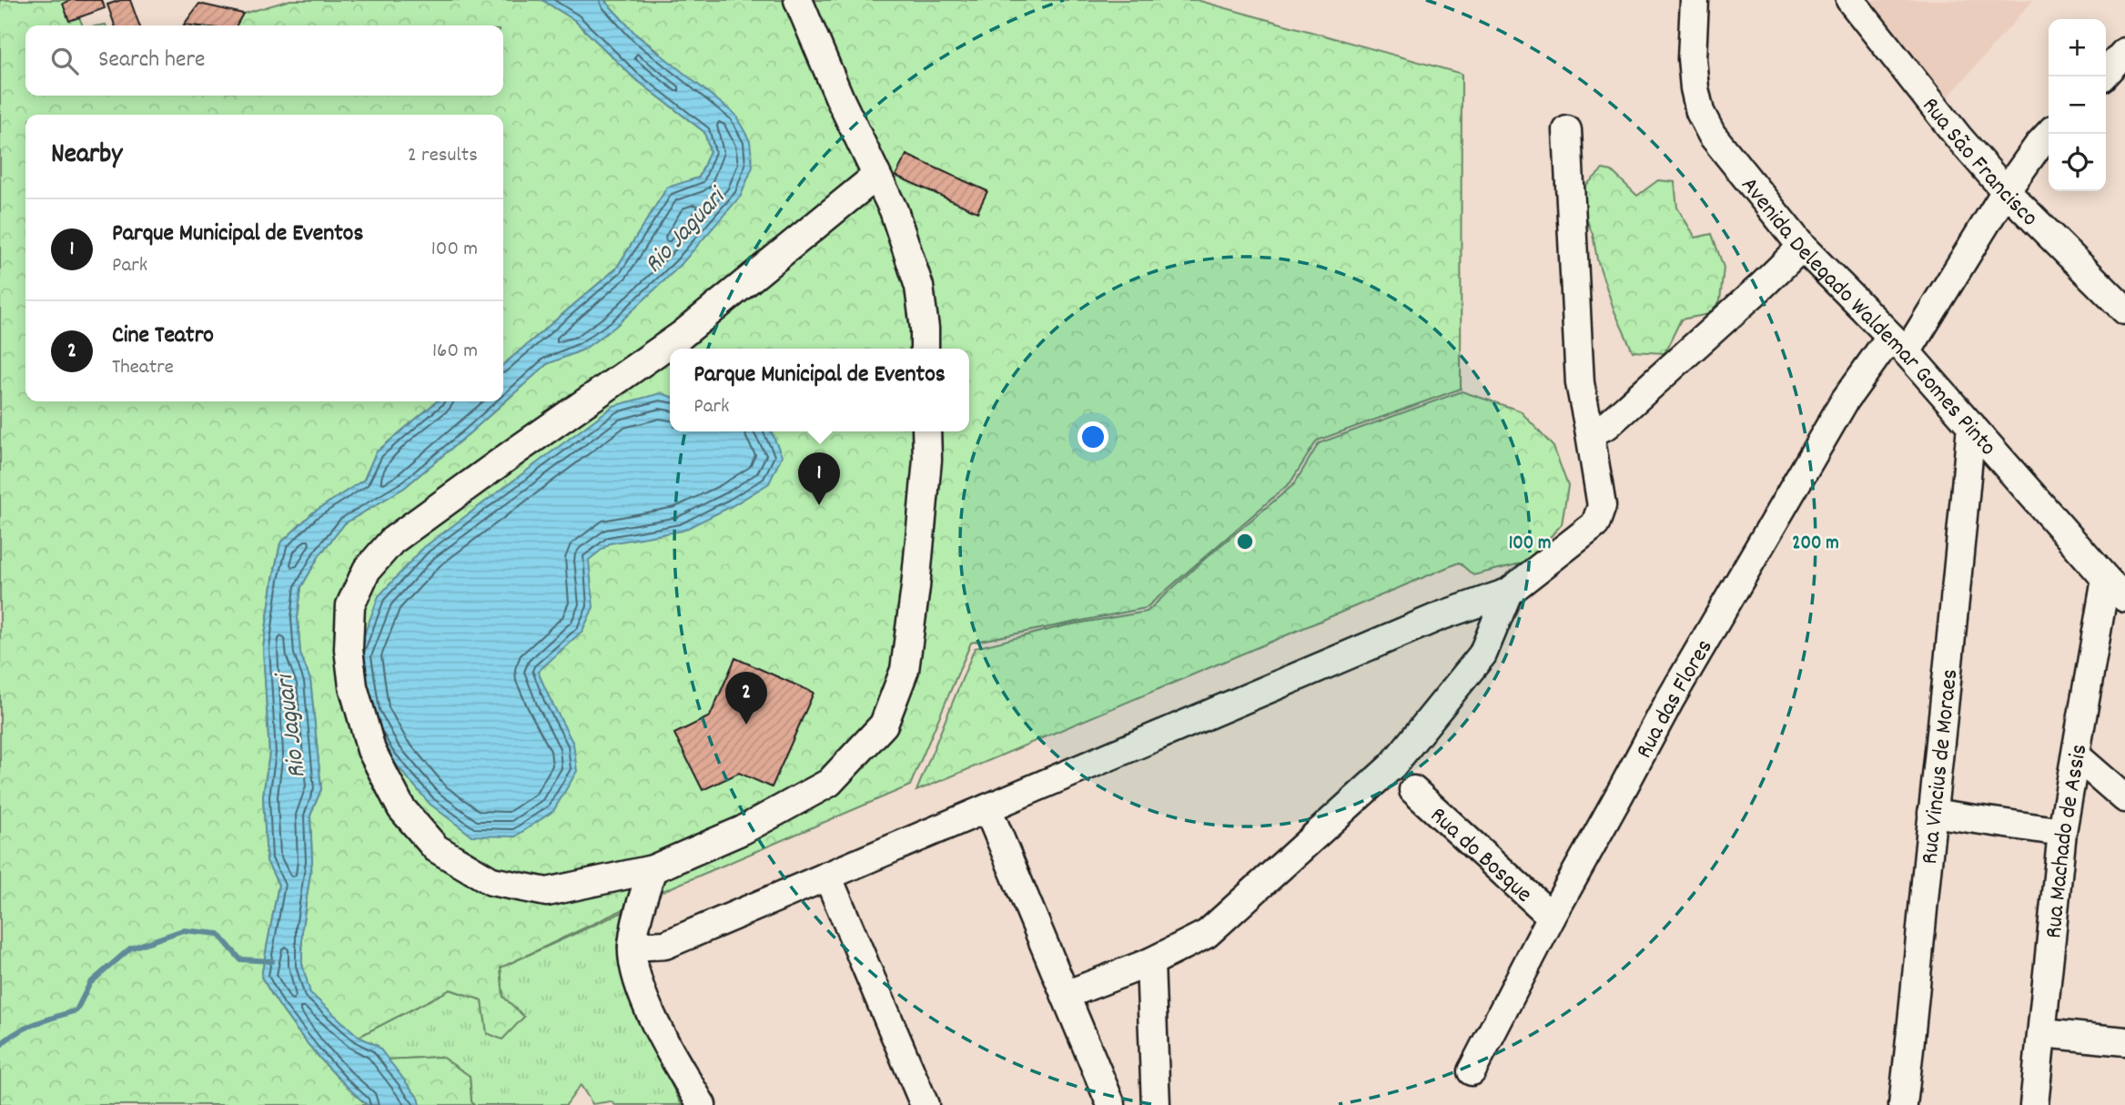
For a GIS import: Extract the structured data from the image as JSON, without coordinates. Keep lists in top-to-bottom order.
{
  "streets": {
    "street": [
      "Rua São Francisco",
      "Avenida Delegado Waldemar Gomes Pinto",
      "Rua das Flores",
      "Rua Vincius de Moraes",
      "Rua Machado de Assis",
      "Rua do Bosque"
    ]
  },
  "crossings": [
    ["Rua São Francisco", "Rua das Flores"],
    ["Avenida Delegado Waldemar Gomes Pinto", "Rua das Flores"],
    ["Avenida Delegado Waldemar Gomes Pinto", "Rua Vincius de Moraes"],
    ["Avenida Delegado Waldemar Gomes Pinto", "Rua Machado de Assis"],
    ["Rua das Flores", "Rua do Bosque"]
  ],
  "water": ["Rio Jaguari"],
  "page": {
    "map_buttons": ["+", "−"],
    "search": "Search here",
    "heading": ["Nearby", "2 results"],
    "list": [
      {
        "mark": "1",
        "name": "Parque Municipal de Eventos",
        "note": "Park",
        "value": "100 m"
      },
      {
        "mark": "2",
        "name": "Cine Teatro",
        "note": "Theatre",
        "value": "160 m"
      }
    ],
    "popup": ["Parque Municipal de Eventos", "Park"],
    "pins": ["1", "2"]
  },
  "rings": ["100 m", "200 m"]
}
